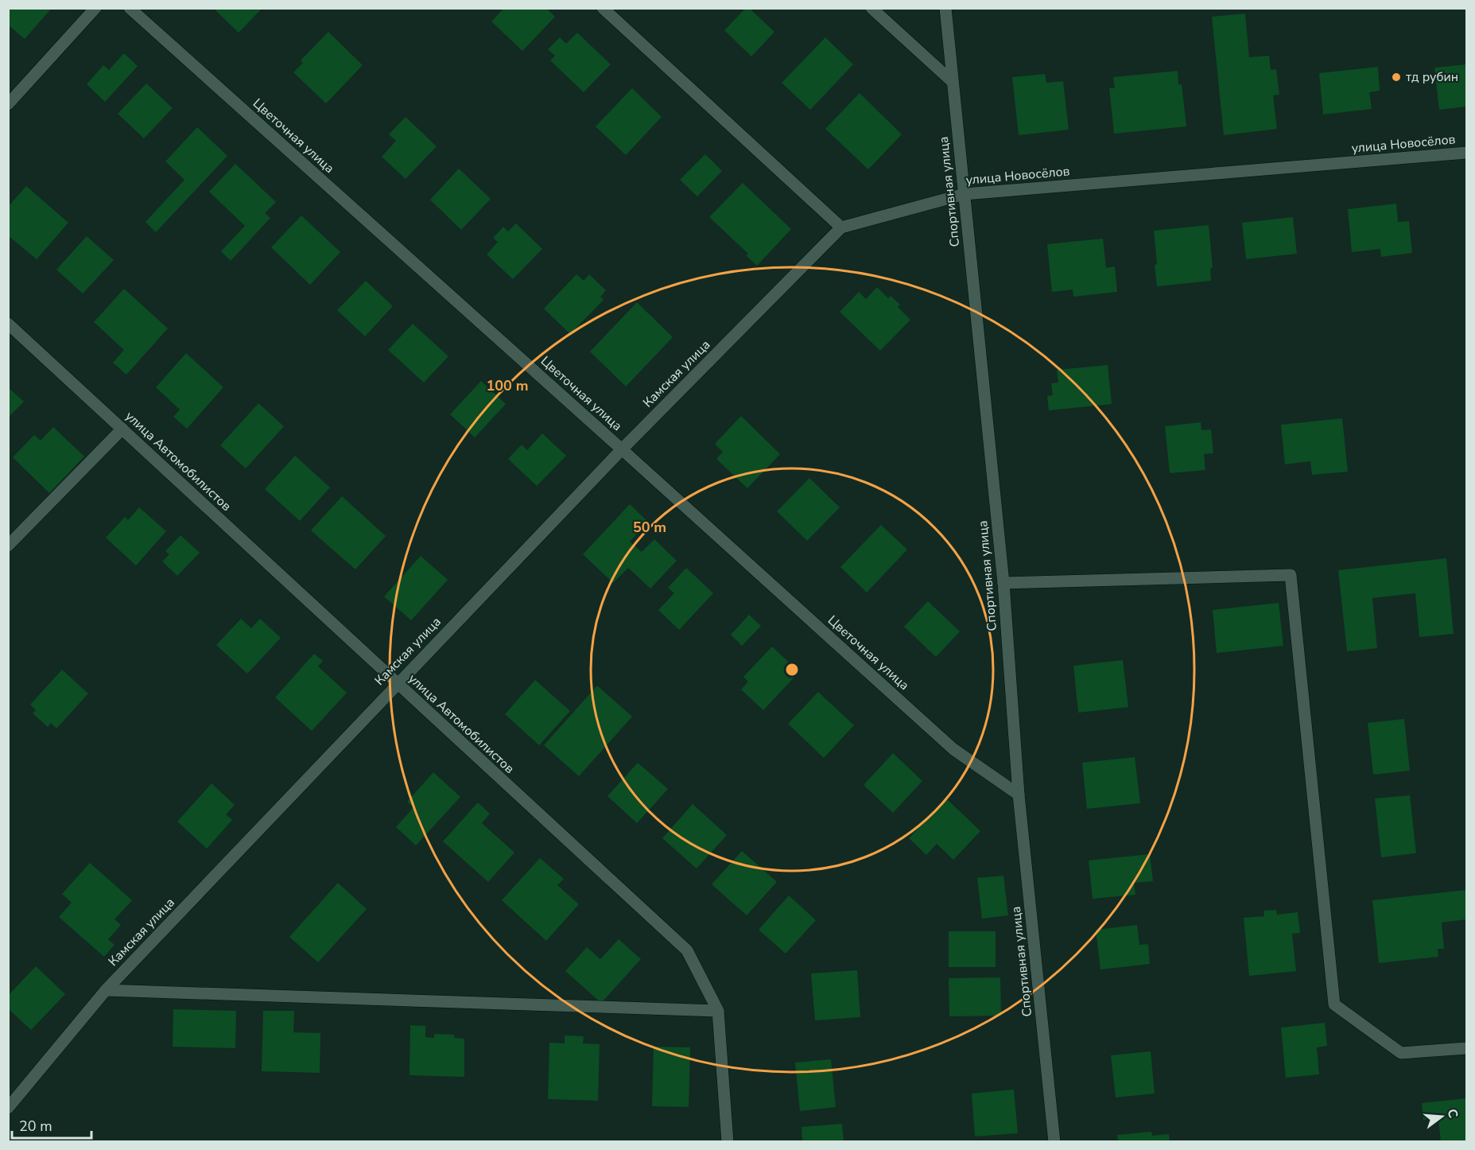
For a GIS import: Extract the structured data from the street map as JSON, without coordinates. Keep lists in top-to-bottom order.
{
  "streets": {
    "street": [
      "Цветочная улица",
      "улица Новосёлов",
      "Спортивная улица",
      "Камская улица",
      "улица Автомобилистов"
    ]
  },
  "crossings": [
    ["Цветочная улица", "Спортивная улица"],
    ["Цветочная улица", "Камская улица"],
    ["улица Новосёлов", "Спортивная улица"],
    ["улица Новосёлов", "Камская улица"],
    ["Камская улица", "улица Автомобилистов"]
  ],
  "places": ["тд рубин"],
  "scale_bar": "20 m",
  "north": "right",
  "rings": ["100 m", "50 m"]
}
